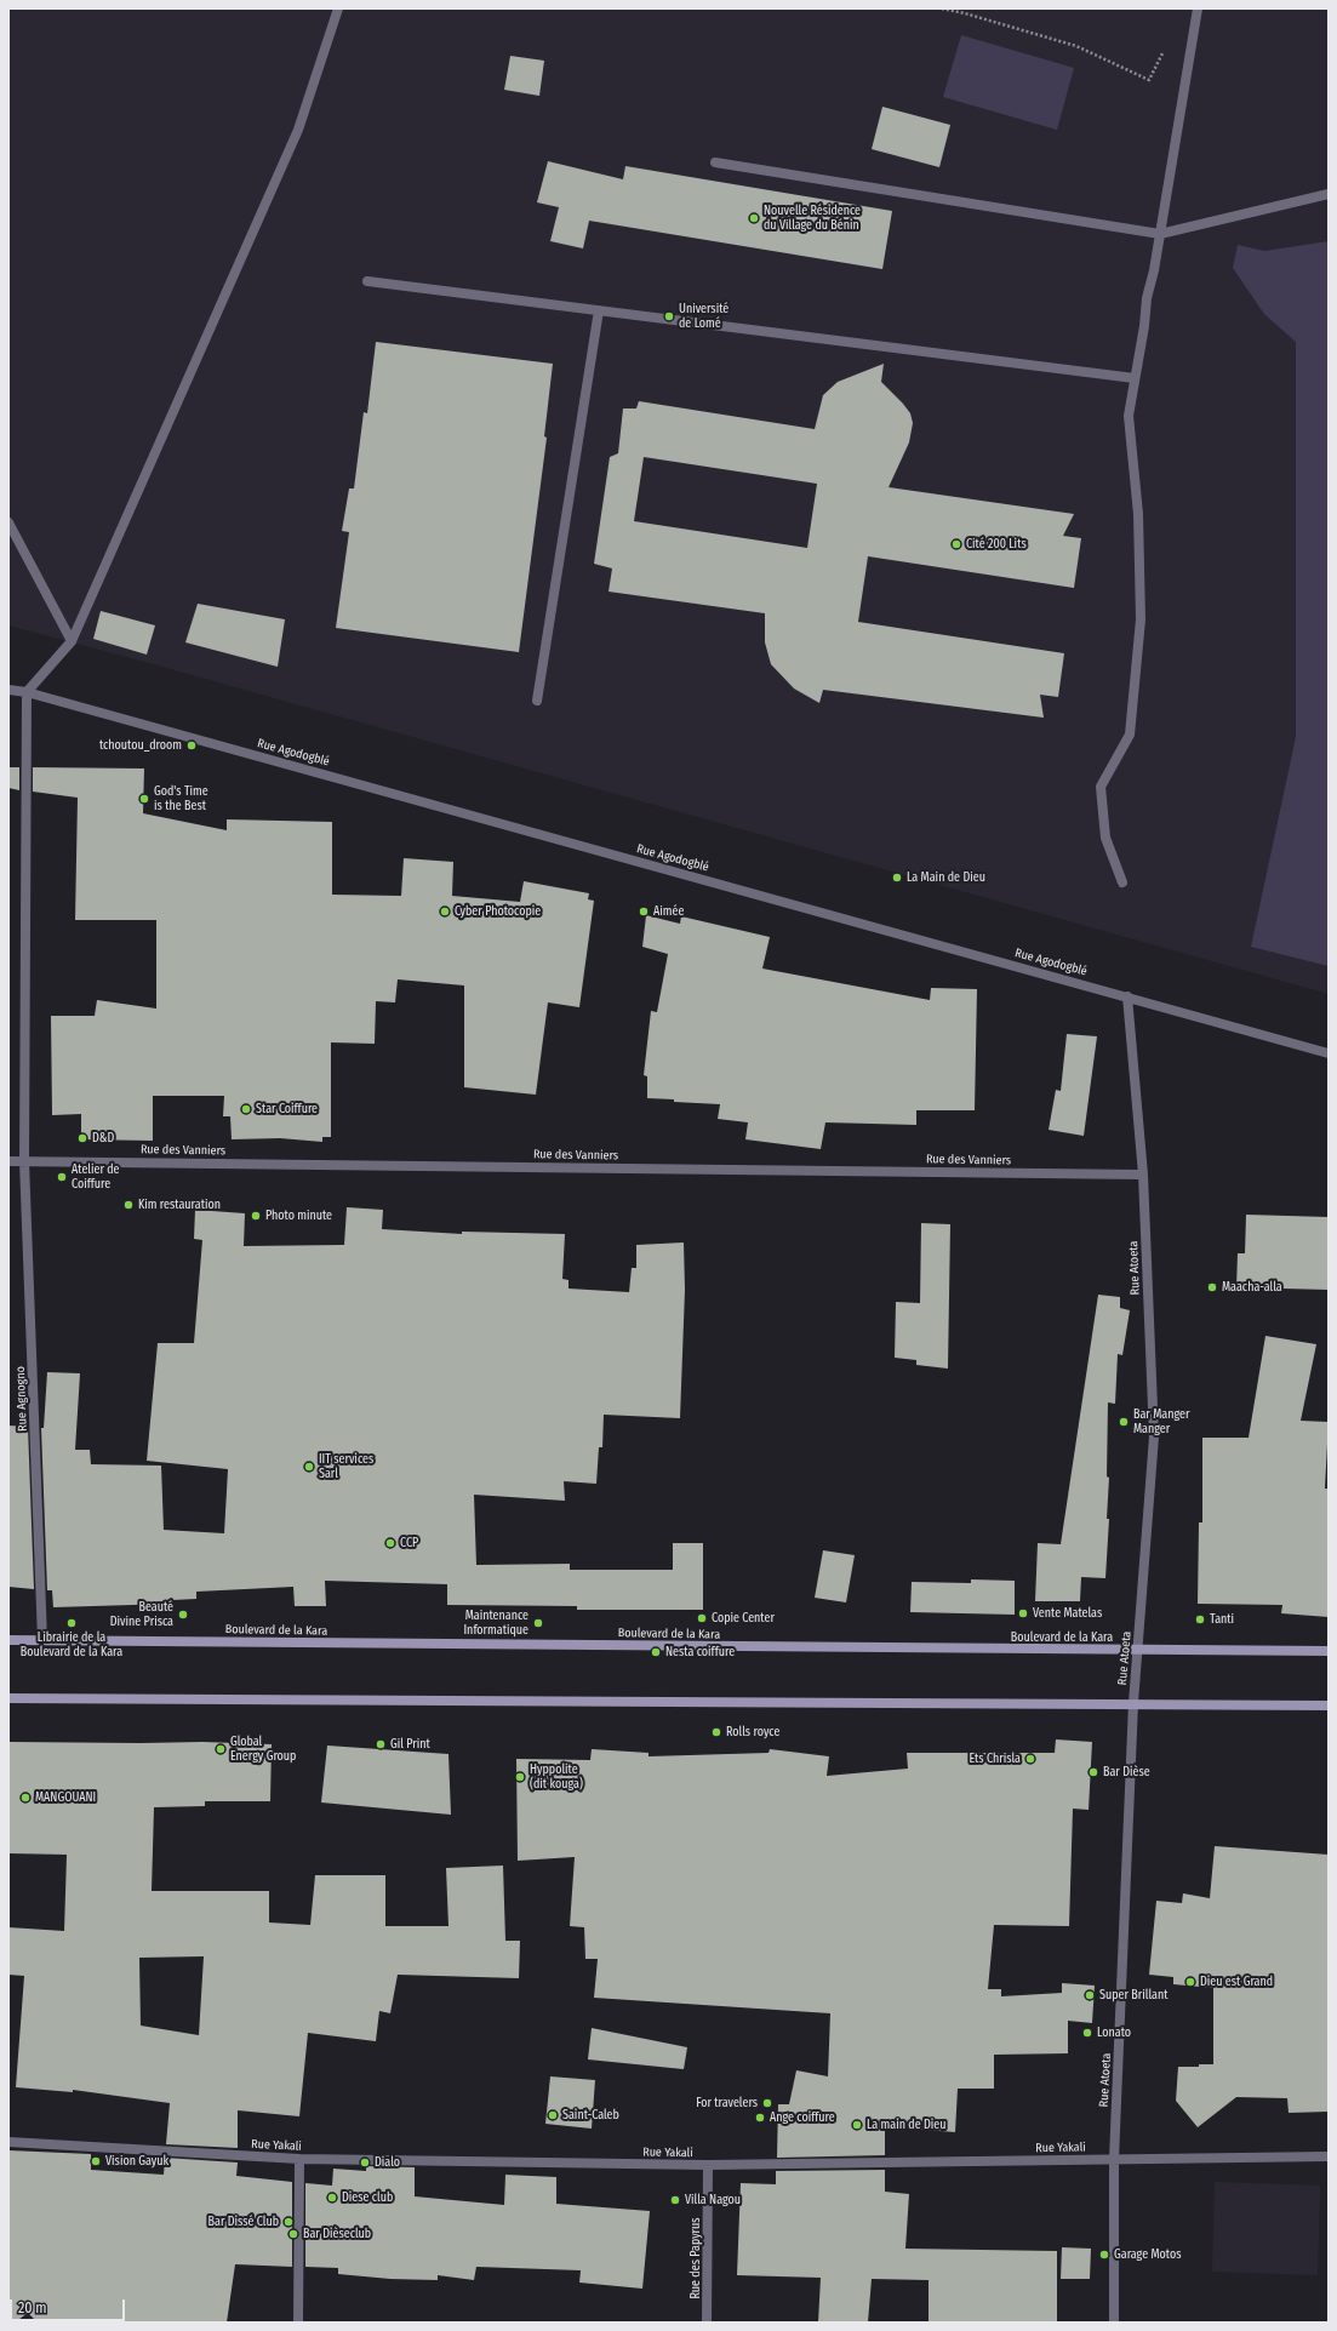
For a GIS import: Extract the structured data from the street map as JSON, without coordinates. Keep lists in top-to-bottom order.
{
  "streets": {
    "main road": ["Boulevard de la Kara"],
    "street": [
      "Rue Agodogblé",
      "Rue des Vanniers",
      "Rue Atoeta",
      "Rue Agnogno",
      "Rue Yakali",
      "Rue des Papyrus"
    ]
  },
  "crossings": [
    ["Rue Agodogblé", "Rue Atoeta"],
    ["Rue Agodogblé", "Rue Agnogno"],
    ["Rue des Vanniers", "Rue Atoeta"],
    ["Rue des Vanniers", "Rue Agnogno"],
    ["Rue Atoeta", "Boulevard de la Kara"],
    ["Rue Atoeta", "Rue Yakali"],
    ["Rue Agnogno", "Boulevard de la Kara"],
    ["Rue Yakali", "Rue des Papyrus"]
  ],
  "places": [
    "Nouvelle Résidence du Village du Bénin",
    "Université de Lomé",
    "Cité 200 Lits",
    "tchoutou_droom",
    "God's Time is the Best",
    "La Main de Dieu",
    "Cyber Photocopie",
    "Aimée",
    "Star Coiffure",
    "D&D",
    "Atelier de Coiffure",
    "Kim restauration",
    "Photo minute",
    "Maacha-alla",
    "Bar Manger Manger",
    "IIT services Sarl",
    "CCP",
    "Vente Matelas",
    "Beauté Divine Prisca",
    "Copie Center",
    "Tanti",
    "Librairie de la Boulevard de la Kara",
    "Maintenance Informatique",
    "Nesta coiffure",
    "Rolls royce",
    "Gil Print",
    "Global Energy Group",
    "Ets Chrisla",
    "Bar Dièse",
    "Hyppolite (dit kouga)",
    "MANGOUANI",
    "Dieu est Grand",
    "Super Brillant",
    "Lonato",
    "For travelers",
    "Saint-Caleb",
    "Ange coiffure",
    "La main de Dieu",
    "Vision Gayuk",
    "Dialo",
    "Diese club",
    "Villa Nagou",
    "Bar Dissé Club",
    "Bar Dièseclub",
    "Garage Motos"
  ],
  "scale_bar": "20 m"
}
